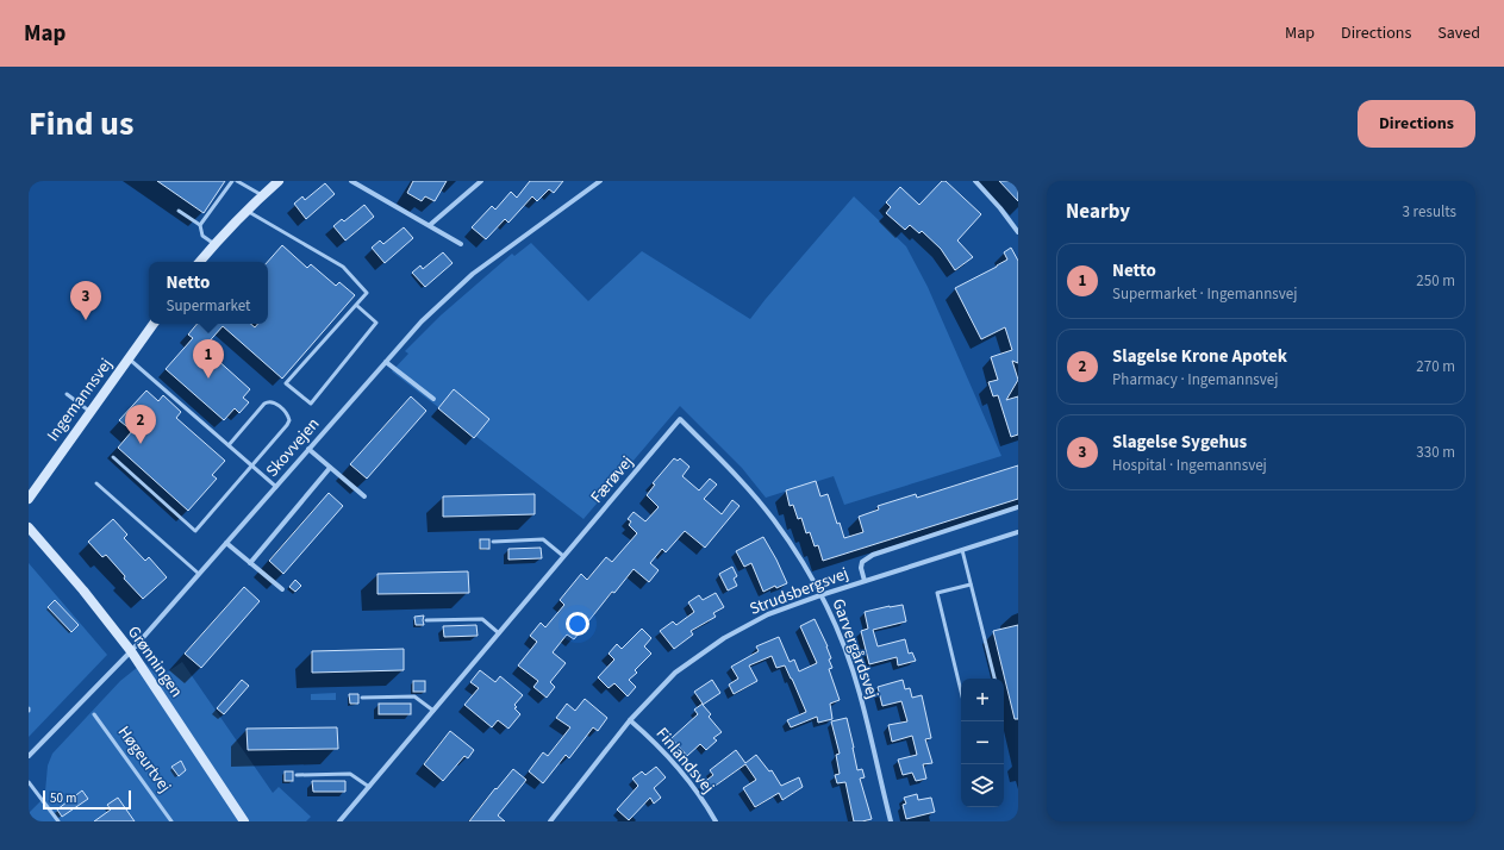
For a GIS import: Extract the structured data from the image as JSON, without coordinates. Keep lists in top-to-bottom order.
{
  "streets": {
    "main road": ["Ingemannsvej", "Grønningen"],
    "street": [
      "Skovvejen",
      "Færøvej",
      "Strudsbergsvej",
      "Garvergårdsvej",
      "Finlandsvej"
    ],
    "lane": ["Høgeurtvej"]
  },
  "crossings": [
    ["Skovvejen", "Grønningen"],
    ["Færøvej", "Garvergårdsvej"],
    ["Strudsbergsvej", "Garvergårdsvej"],
    ["Strudsbergsvej", "Finlandsvej"]
  ],
  "scale_bar": "50 m",
  "page": {
    "header": "Map",
    "nav": ["Map", "Directions", "Saved"],
    "title": "Find us",
    "buttons": "Directions",
    "heading": ["Nearby", "3 results"],
    "list": [
      {
        "mark": "1",
        "name": "Netto",
        "note": "Supermarket · Ingemannsvej",
        "value": "250 m"
      },
      {
        "mark": "2",
        "name": "Slagelse Krone Apotek",
        "note": "Pharmacy · Ingemannsvej",
        "value": "270 m"
      },
      {
        "mark": "3",
        "name": "Slagelse Sygehus",
        "note": "Hospital · Ingemannsvej",
        "value": "330 m"
      }
    ],
    "popup": ["Netto", "Supermarket"],
    "pins": ["3", "1", "2"],
    "map_buttons": ["+", "−"],
    "scale": "50 m"
  }
}
